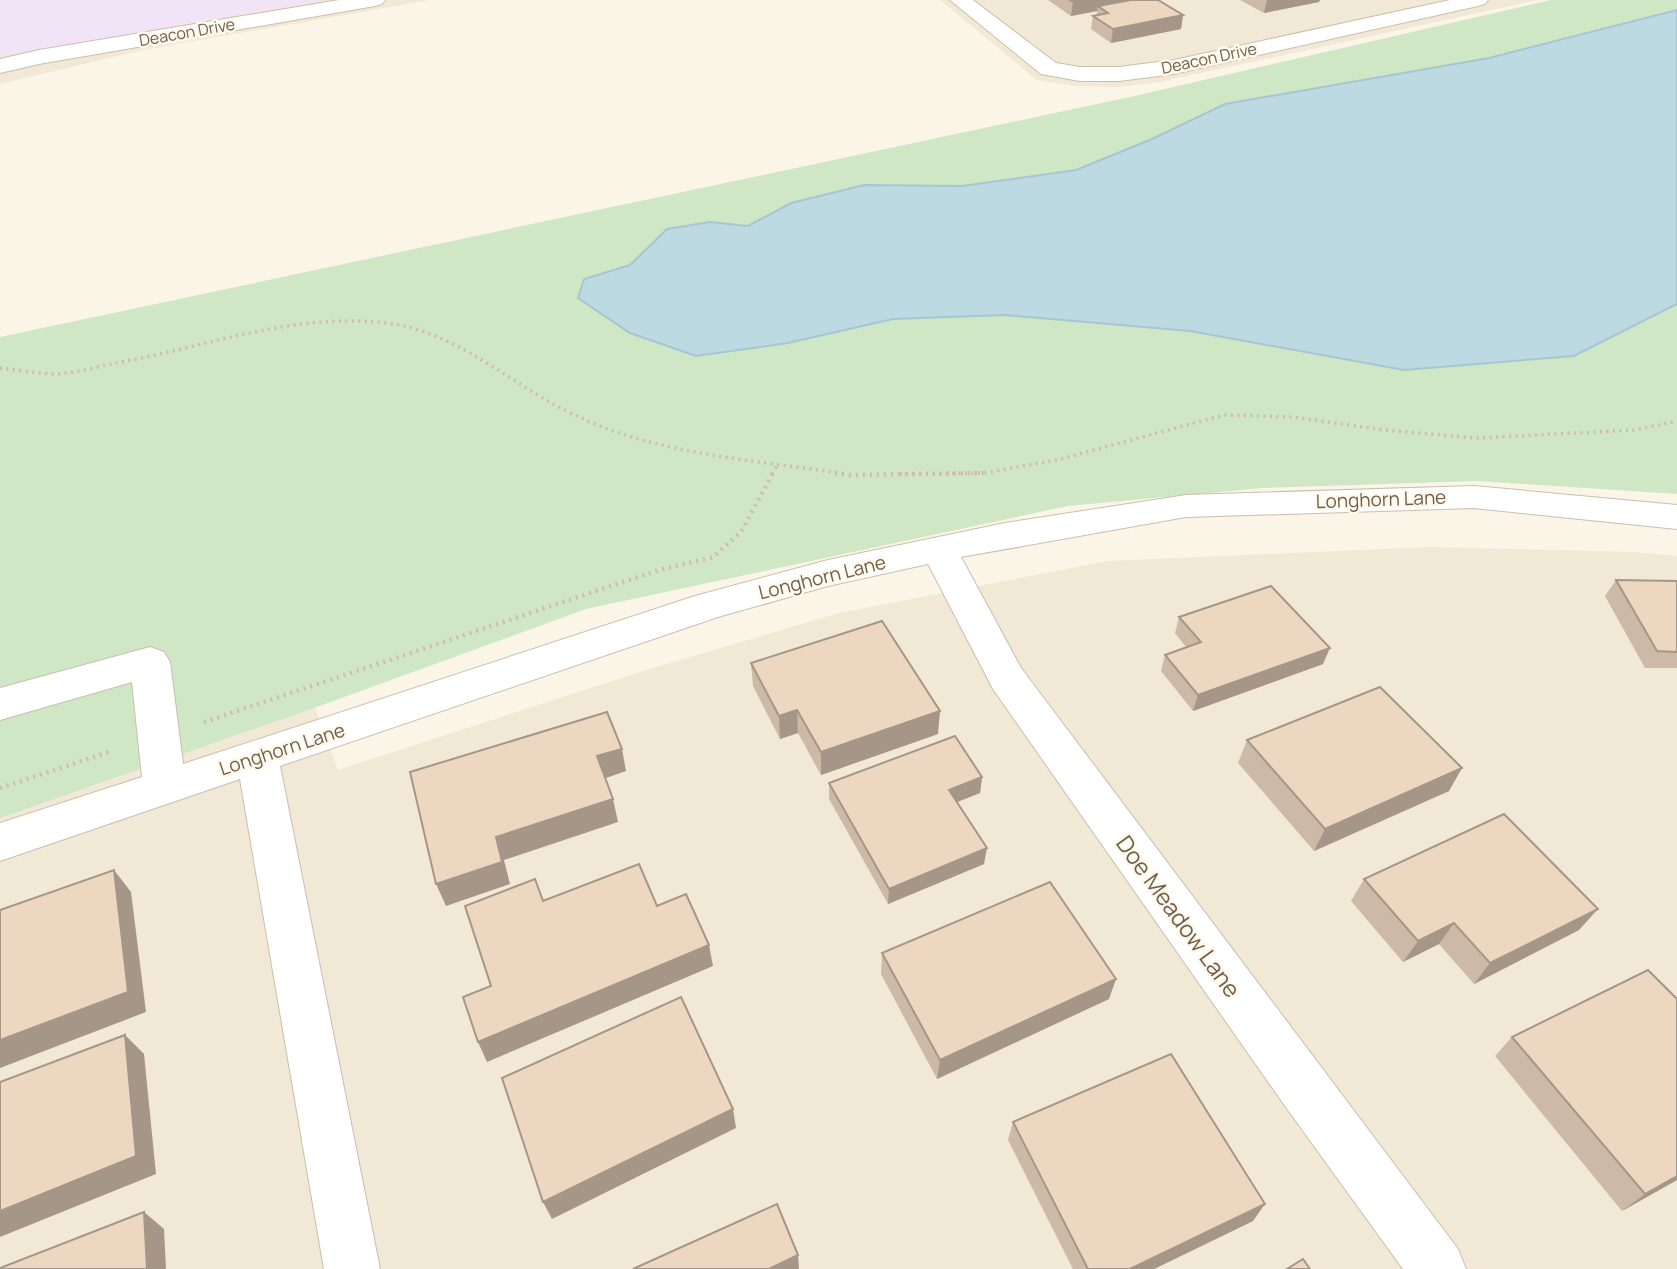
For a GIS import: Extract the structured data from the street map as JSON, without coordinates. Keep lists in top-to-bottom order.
{
  "streets": {
    "street": ["Deacon Drive", "Longhorn Lane", "Doe Meadow Lane"]
  },
  "crossings": [
    ["Longhorn Lane", "Doe Meadow Lane"]
  ]
}
